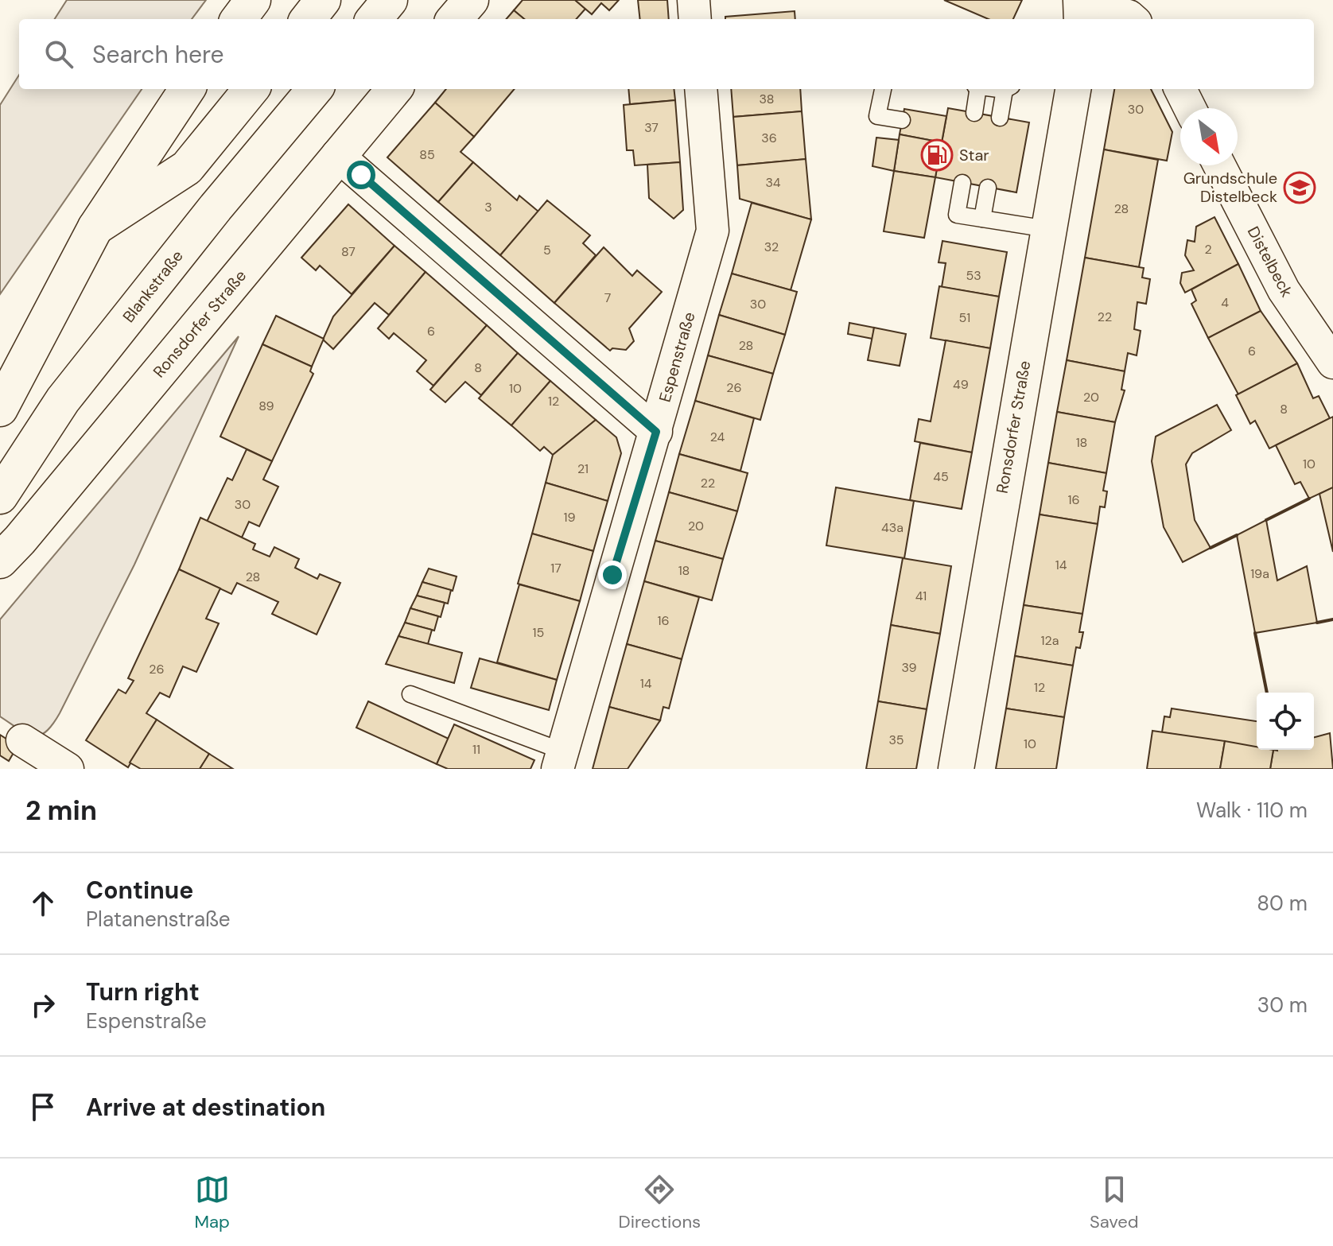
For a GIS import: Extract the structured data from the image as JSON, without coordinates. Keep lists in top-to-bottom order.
{
  "streets": {
    "street": [
      "Distelbeck",
      "Blankstraße",
      "Ronsdorfer Straße",
      "Espenstraße"
    ]
  },
  "places": {
    "fuel station": ["Star"],
    "school or university": ["Grundschule Distelbeck"]
  },
  "house_numbers": [
    "38",
    "30",
    "37",
    "36",
    "85",
    "34",
    "3",
    "28",
    "32",
    "2",
    "5",
    "87",
    "53",
    "7",
    "4",
    "30",
    "22",
    "51",
    "6",
    "28",
    "6",
    "8",
    "49",
    "26",
    "10",
    "20",
    "12",
    "89",
    "8",
    "24",
    "18",
    "10",
    "21",
    "45",
    "22",
    "16",
    "30",
    "19",
    "20",
    "43a",
    "14",
    "17",
    "18",
    "19a",
    "28",
    "41",
    "16",
    "15",
    "12a",
    "39",
    "26",
    "14",
    "12",
    "35",
    "10",
    "11"
  ],
  "north": "bottom right",
  "page": {
    "search": "Search here",
    "heading": ["2 min", "Walk · 110 m"],
    "list": [
      ["Continue", "Platanenstraße", "80 m"],
      ["Turn right", "Espenstraße", "30 m"],
      "Arrive at destination"
    ],
    "nav": ["Map", "Directions", "Saved"]
  }
}
